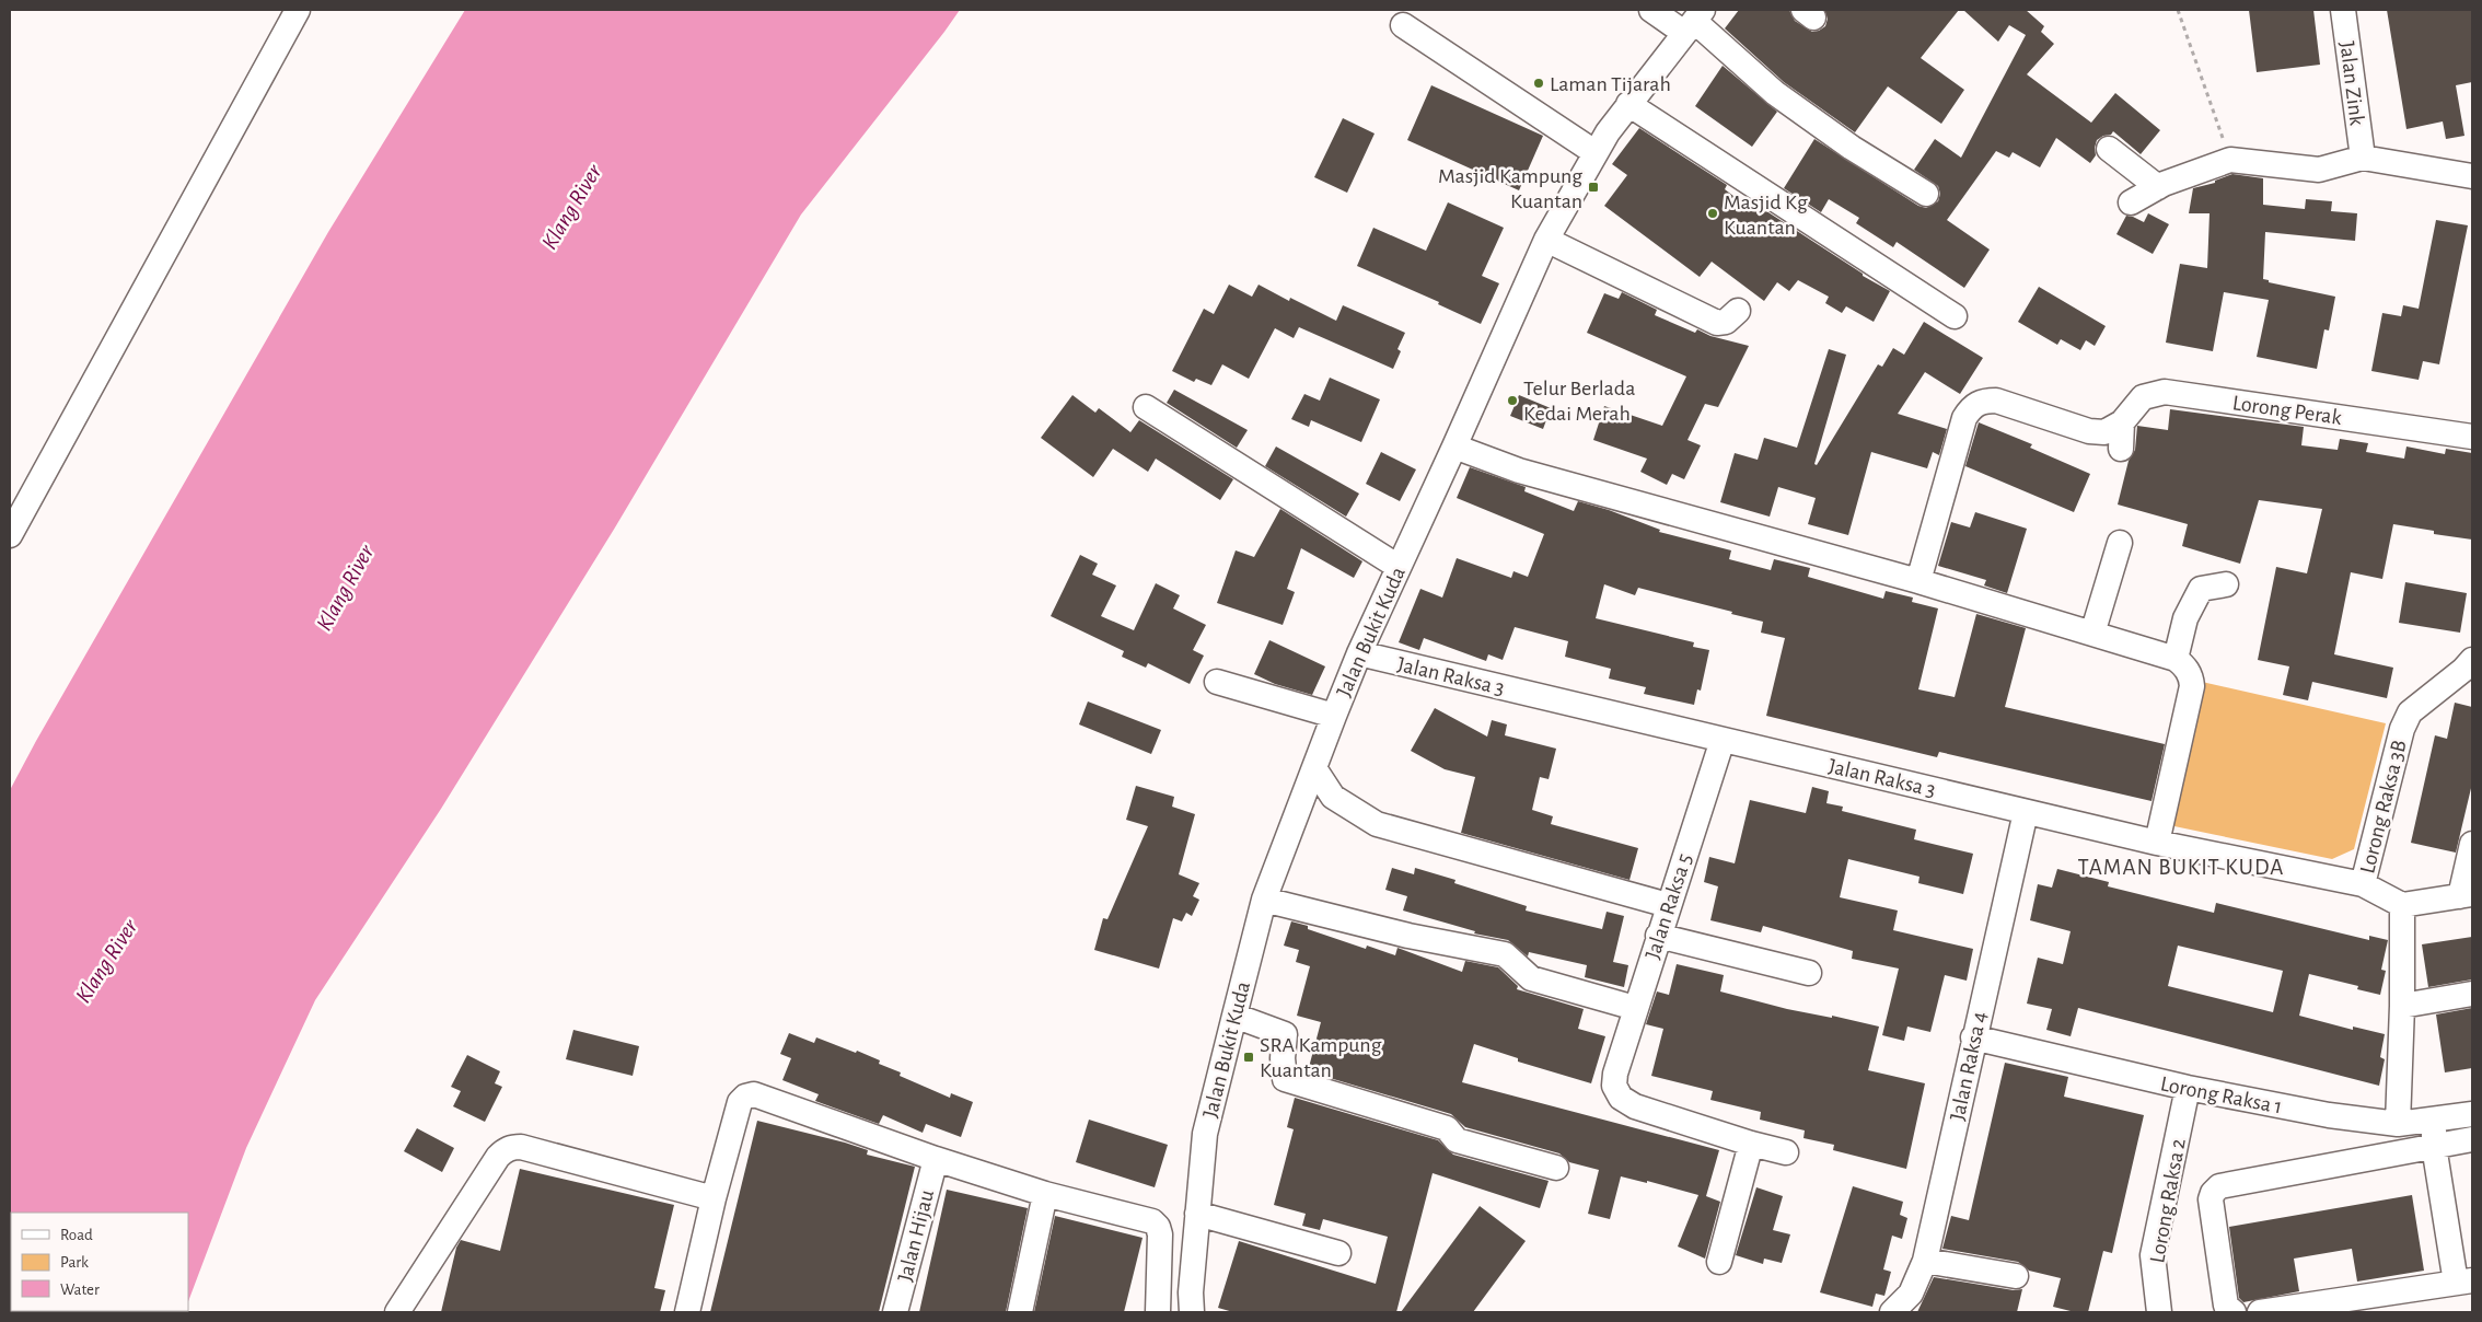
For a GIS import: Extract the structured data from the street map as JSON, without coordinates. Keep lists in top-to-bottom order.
{
  "streets": {
    "street": [
      "Jalan Zink",
      "Lorong Perak",
      "Jalan Bukit Kuda",
      "Jalan Raksa 3",
      "Lorong Raksa 3B",
      "Jalan Raksa 5",
      "Jalan Raksa 4",
      "Lorong Raksa 1",
      "Lorong Raksa 2",
      "Jalan Hijau"
    ]
  },
  "crossings": [
    ["Jalan Bukit Kuda", "Jalan Raksa 3"],
    ["Jalan Raksa 3", "Lorong Raksa 3B"],
    ["Jalan Raksa 3", "Jalan Raksa 5"],
    ["Jalan Raksa 3", "Jalan Raksa 4"],
    ["Jalan Raksa 4", "Lorong Raksa 1"],
    ["Lorong Raksa 1", "Lorong Raksa 2"]
  ],
  "districts": ["TAMAN BUKIT KUDA"],
  "water": ["Klang River"],
  "places": {
    "other": ["Laman Tijarah", "Masjid Kg Kuantan", "Telur Berlada Kedai Merah"],
    "transit": ["Masjid Kampung Kuantan", "SRA Kampung Kuantan"]
  },
  "legend": ["Road", "Park", "Water"]
}
